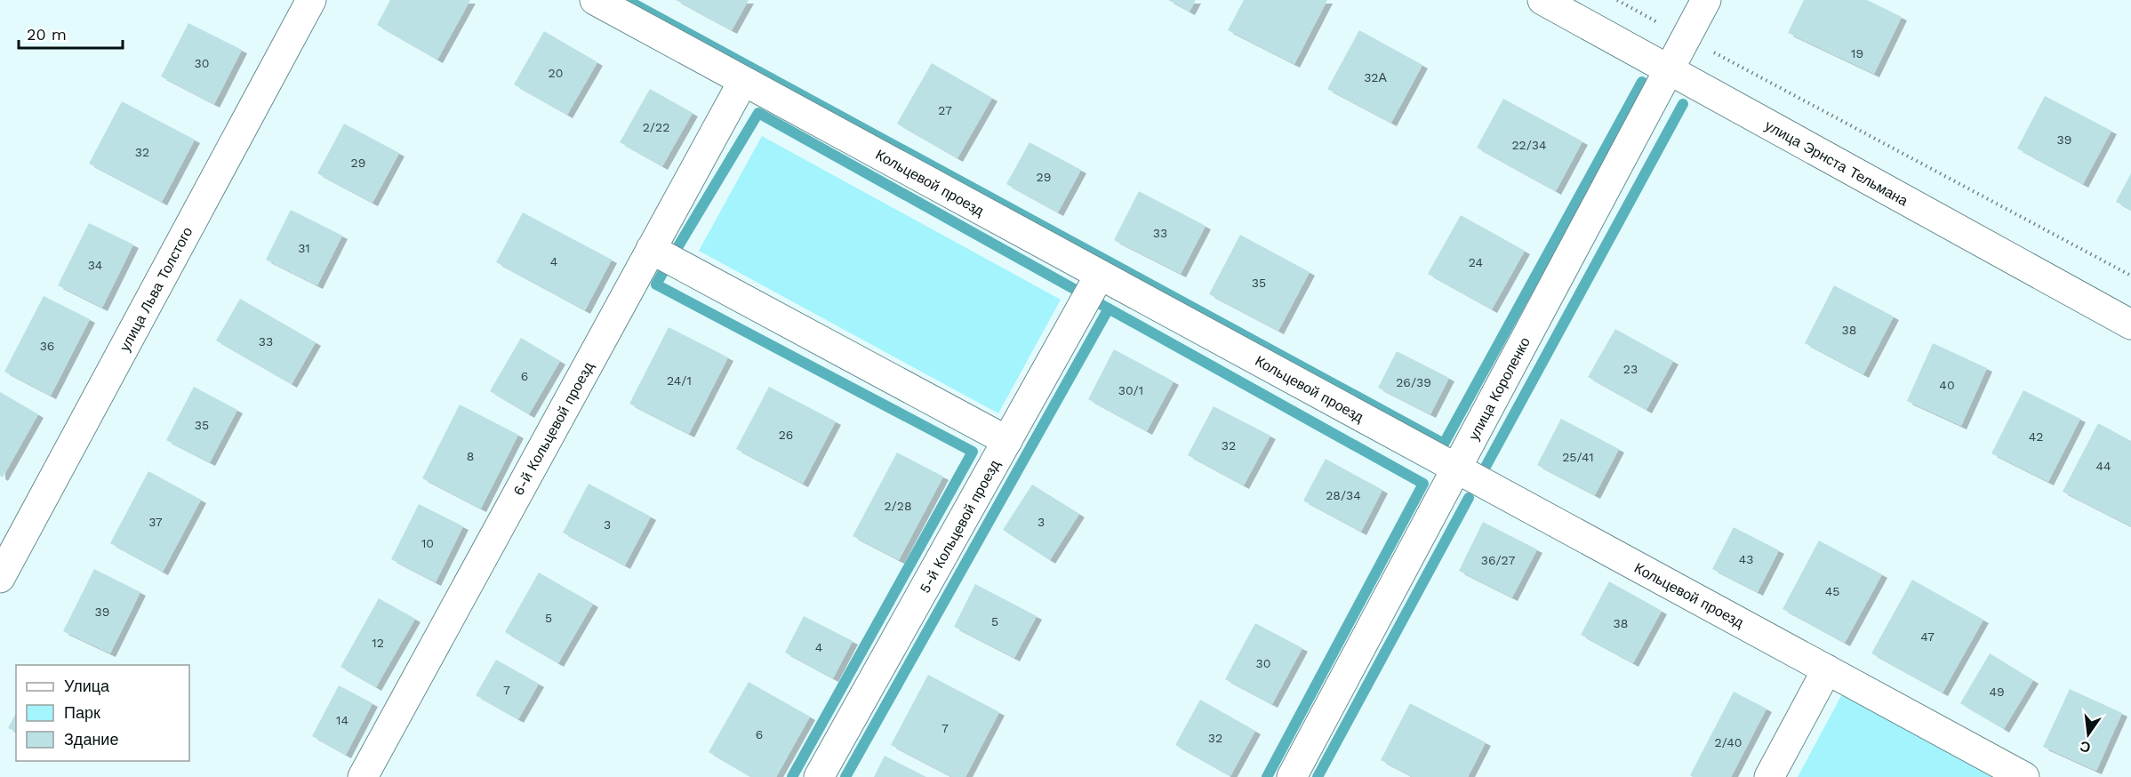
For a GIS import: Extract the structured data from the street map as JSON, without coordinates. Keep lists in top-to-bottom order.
{
  "streets": {
    "street": [
      "улица Эрнста Тельмана",
      "Кольцевой проезд",
      "улица Льва Толстого",
      "улица Короленко",
      "6-й Кольцевой проезд",
      "5-й Кольцевой проезд"
    ]
  },
  "crossings": [
    ["улица Эрнста Тельмана", "улица Короленко"],
    ["Кольцевой проезд", "улица Короленко"],
    ["Кольцевой проезд", "6-й Кольцевой проезд"],
    ["Кольцевой проезд", "5-й Кольцевой проезд"]
  ],
  "house_numbers": [
    "19",
    "30",
    "20",
    "32А",
    "27",
    "2/22",
    "39",
    "22/34",
    "32",
    "29",
    "29",
    "33",
    "31",
    "4",
    "24",
    "34",
    "35",
    "38",
    "33",
    "36",
    "23",
    "6",
    "24/1",
    "26/39",
    "40",
    "30/1",
    "35",
    "26",
    "42",
    "32",
    "8",
    "25/41",
    "44",
    "28/34",
    "2/28",
    "37",
    "3",
    "3",
    "10",
    "43",
    "36/27",
    "45",
    "39",
    "5",
    "5",
    "38",
    "47",
    "12",
    "4",
    "30",
    "7",
    "49",
    "14",
    "7",
    "6",
    "32",
    "2/40"
  ],
  "legend": ["Улица", "Парк", "Здание"],
  "scale_bar": "20 m",
  "north": "bottom"
}
